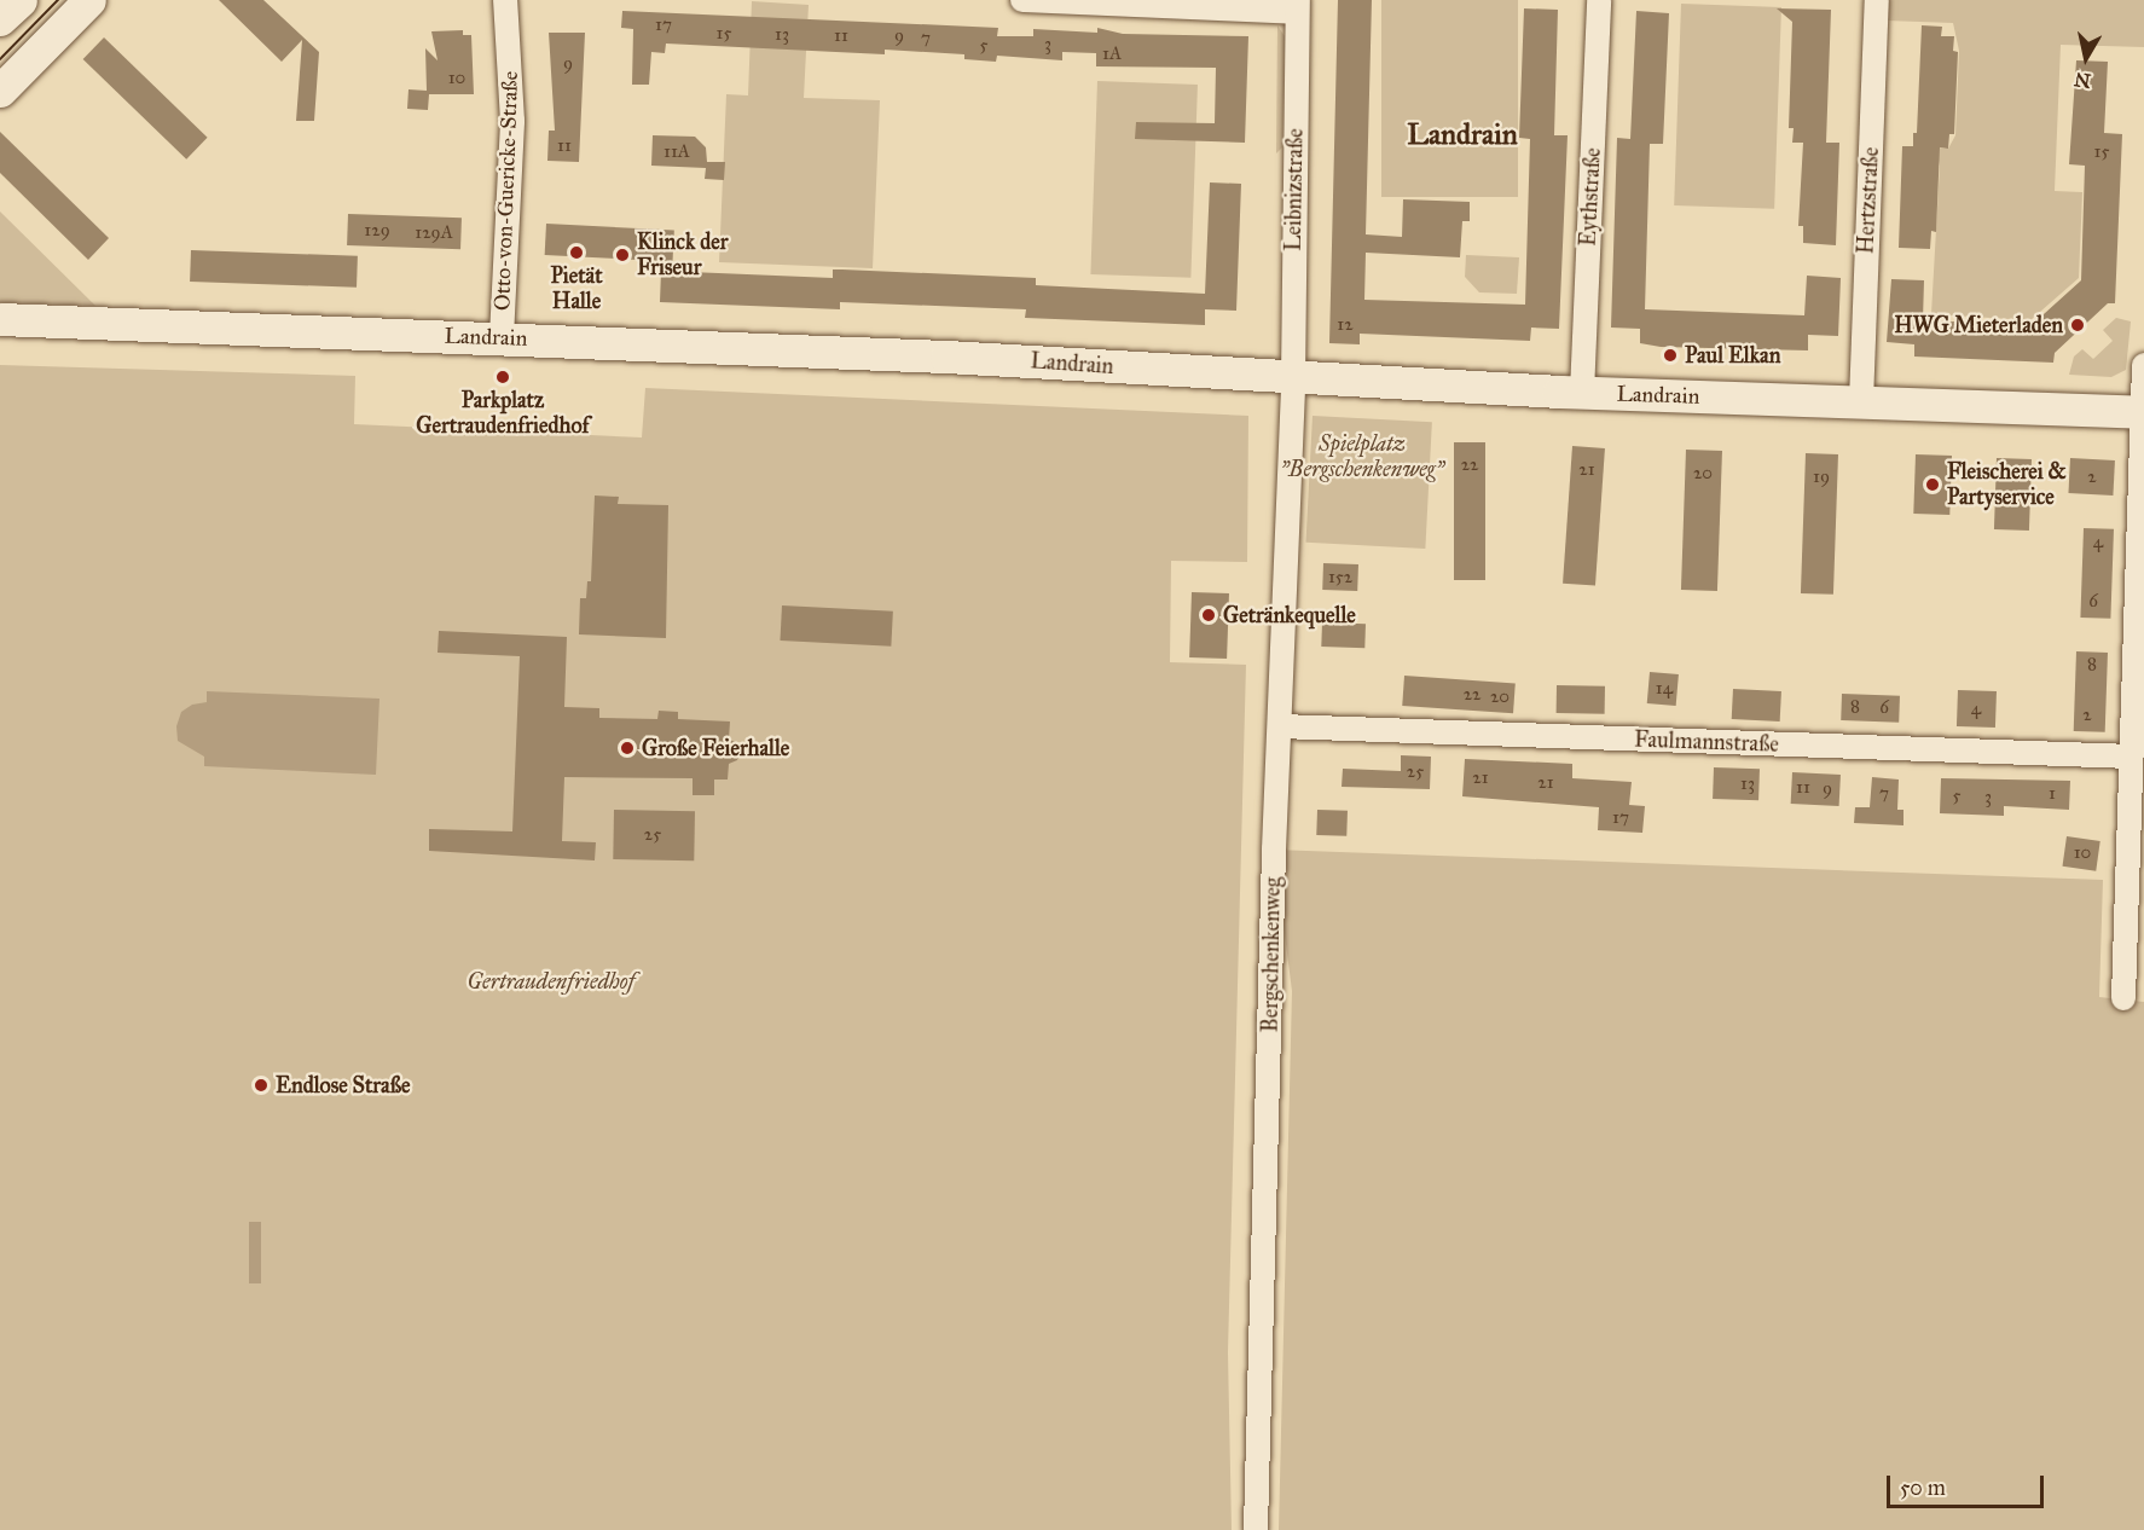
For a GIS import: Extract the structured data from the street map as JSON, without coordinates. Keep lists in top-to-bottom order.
{
  "streets": {
    "street": [
      "Leibnizstraße",
      "Otto-von-Guericke-Straße",
      "Eythstraße",
      "Hertzstraße",
      "Landrain",
      "Faulmannstraße",
      "Bergschenkenweg"
    ]
  },
  "crossings": [
    ["Leibnizstraße", "Landrain"],
    ["Leibnizstraße", "Bergschenkenweg"],
    ["Otto-von-Guericke-Straße", "Landrain"],
    ["Eythstraße", "Landrain"],
    ["Hertzstraße", "Landrain"],
    ["Landrain", "Bergschenkenweg"],
    ["Faulmannstraße", "Bergschenkenweg"]
  ],
  "districts": ["Landrain"],
  "parks": ["Spielplatz \"Bergschenkenweg\"", "Gertraudenfriedhof"],
  "places": [
    "Pietät Halle",
    "Klinck der Friseur",
    "HWG Mieterladen",
    "Paul Elkan",
    "Parkplatz Gertraudenfriedhof",
    "Fleischerei & Partyservice",
    "Getränkequelle",
    "Große Feierhalle",
    "Endlose Straße"
  ],
  "house_numbers": [
    "17",
    "15",
    "13",
    "11",
    "9",
    "7",
    "3",
    "5",
    "1A",
    "9",
    "10",
    "11",
    "11A",
    "15",
    "129",
    "129A",
    "12",
    "22",
    "21",
    "20",
    "19",
    "2",
    "4",
    "152",
    "6",
    "8",
    "14",
    "22",
    "20",
    "8",
    "6",
    "4",
    "2",
    "25",
    "21",
    "21",
    "13",
    "11",
    "9",
    "7",
    "1",
    "5",
    "3",
    "17",
    "25",
    "10"
  ],
  "scale_bar": "50 m",
  "north": "bottom"
}
